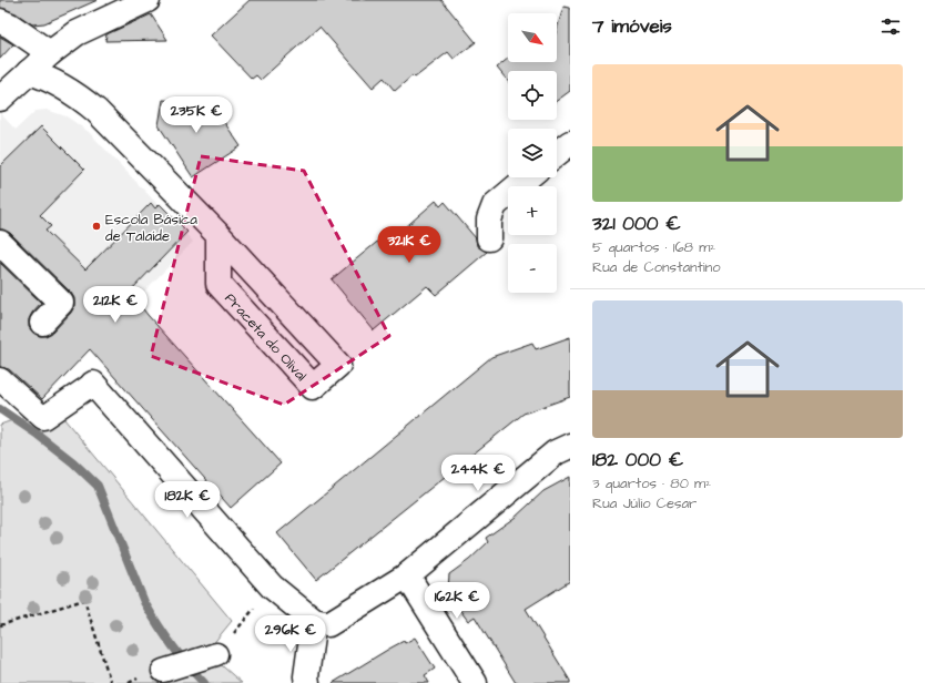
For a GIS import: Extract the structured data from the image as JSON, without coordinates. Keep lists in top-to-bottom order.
{
  "streets": {
    "street": ["Praceta do Olival"]
  },
  "places": ["Escola Básica de Talaíde"],
  "north": "bottom right",
  "page": {
    "heading": "7 imóveis",
    "map_buttons": ["+", "−"],
    "list": [
      {
        "name": "321 000 €",
        "note": "5 quartos · 168 m² · Rua de Constantino"
      },
      {
        "name": "182 000 €",
        "note": "3 quartos · 80 m² · Rua Júlio Cesar"
      }
    ],
    "price": [
      "235K €",
      "321K €",
      "212K €",
      "244K €",
      "182K €",
      "162K €",
      "296K €"
    ]
  }
}
